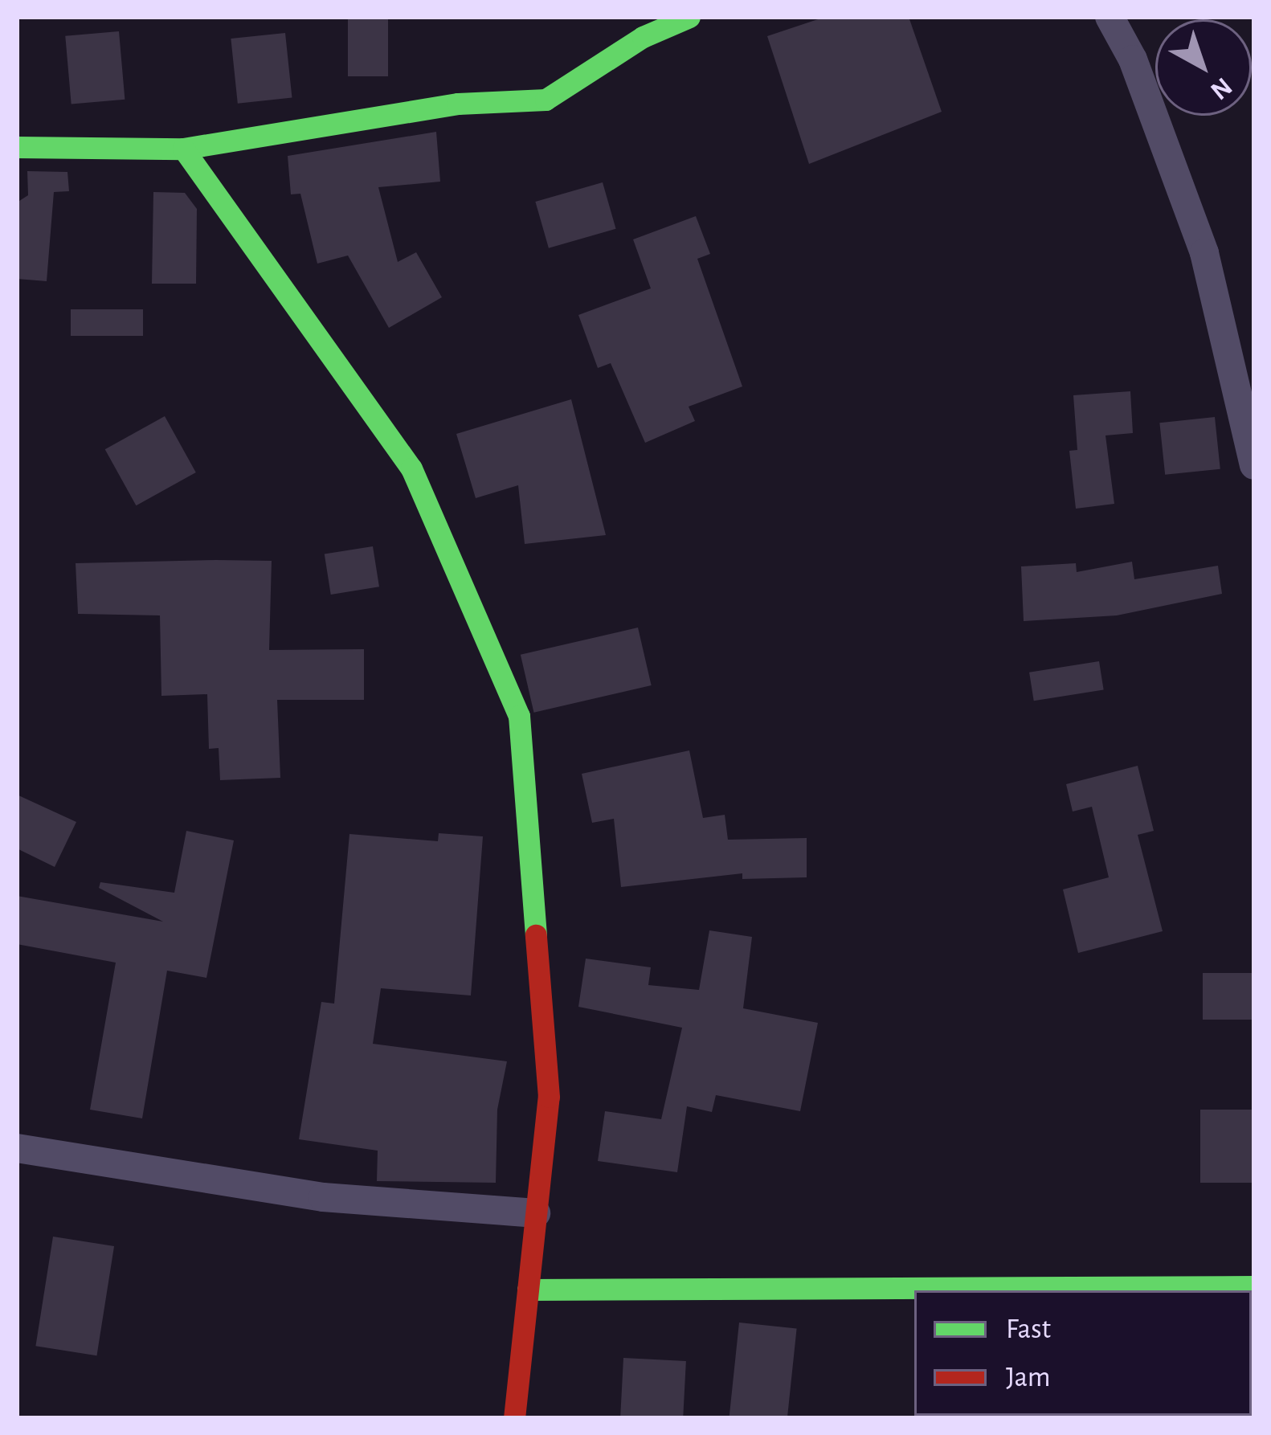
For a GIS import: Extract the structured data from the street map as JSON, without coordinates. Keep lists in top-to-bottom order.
{
  "legend": ["Fast", "Jam"],
  "north": "bottom right"
}
